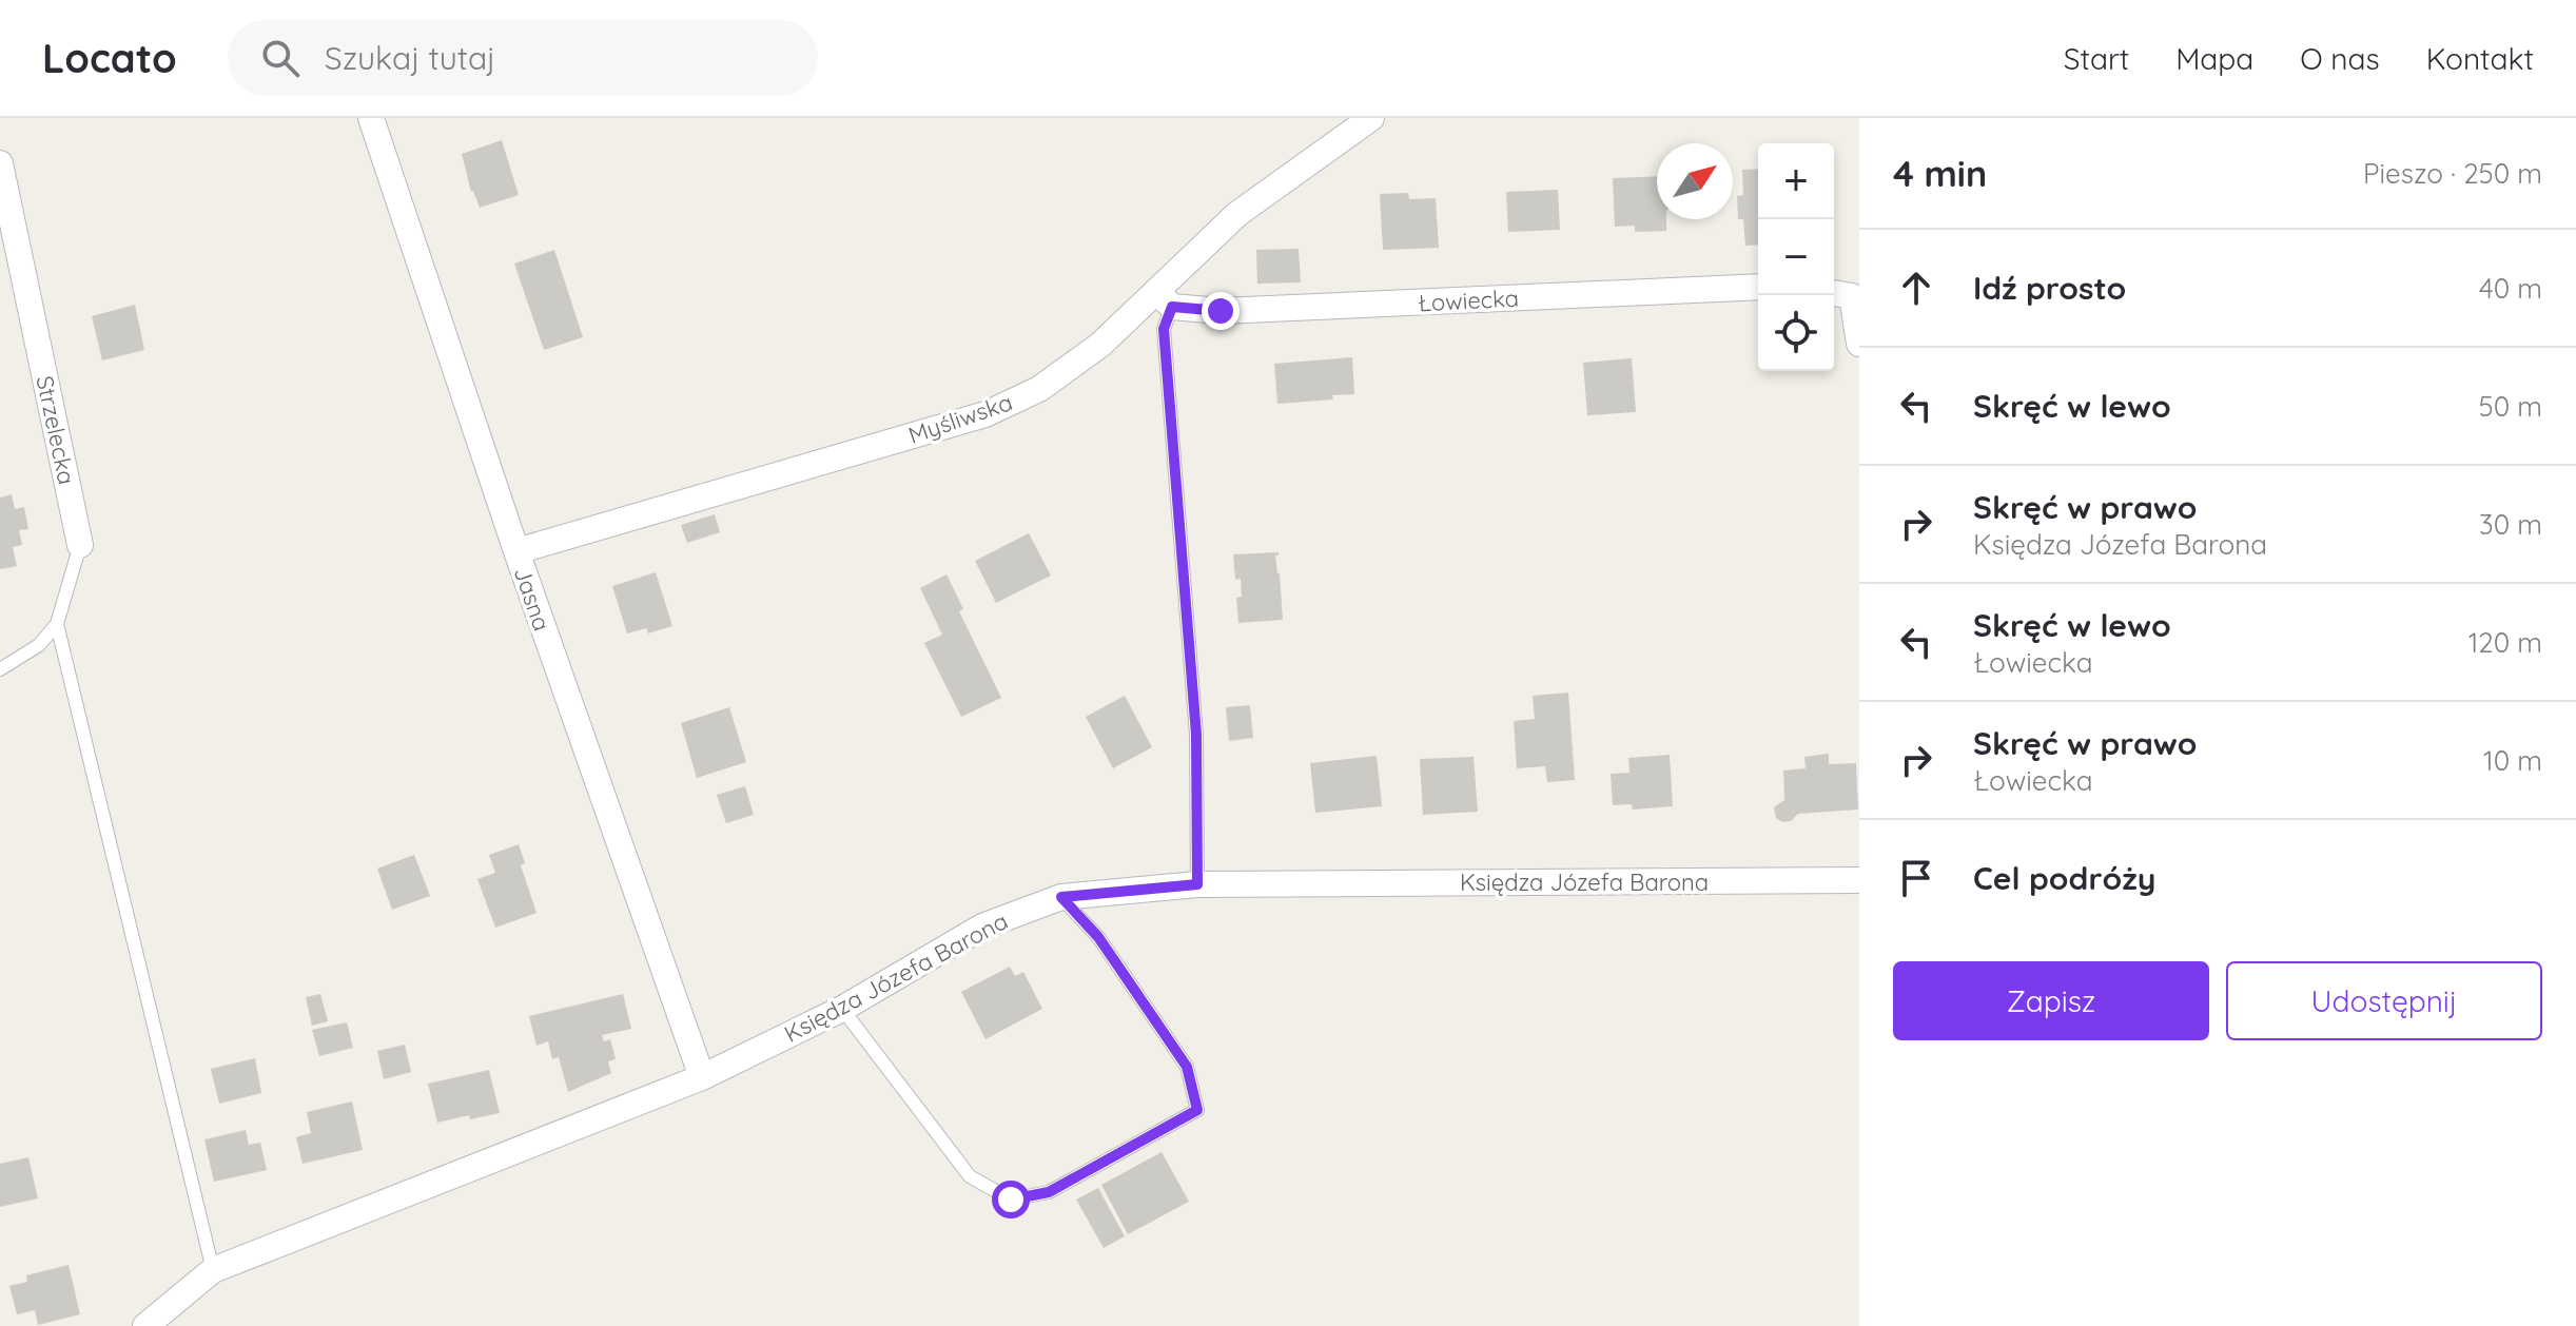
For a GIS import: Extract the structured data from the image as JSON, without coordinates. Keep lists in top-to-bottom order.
{
  "streets": {
    "street": [
      "Łowiecka",
      "Myśliwska",
      "Strzelecka",
      "Jasna",
      "Księdza Józefa Barona"
    ]
  },
  "crossings": [
    ["Łowiecka", "Myśliwska"],
    ["Myśliwska", "Jasna"],
    ["Jasna", "Księdza Józefa Barona"]
  ],
  "north": "top right",
  "page": {
    "header": "Locato",
    "search": "Szukaj tutaj",
    "nav": [
      "Start",
      "Mapa",
      "O nas",
      "Kontakt"
    ],
    "heading": ["4 min", "Pieszo · 250 m"],
    "map_buttons": ["+", "−"],
    "list": [
      ["Idź prosto", "40 m"],
      ["Skręć w lewo", "50 m"],
      ["Skręć w prawo", "Księdza Józefa Barona", "30 m"],
      ["Skręć w lewo", "Łowiecka", "120 m"],
      ["Skręć w prawo", "Łowiecka", "10 m"],
      "Cel podróży"
    ],
    "buttons": ["Zapisz", "Udostępnij"]
  }
}
